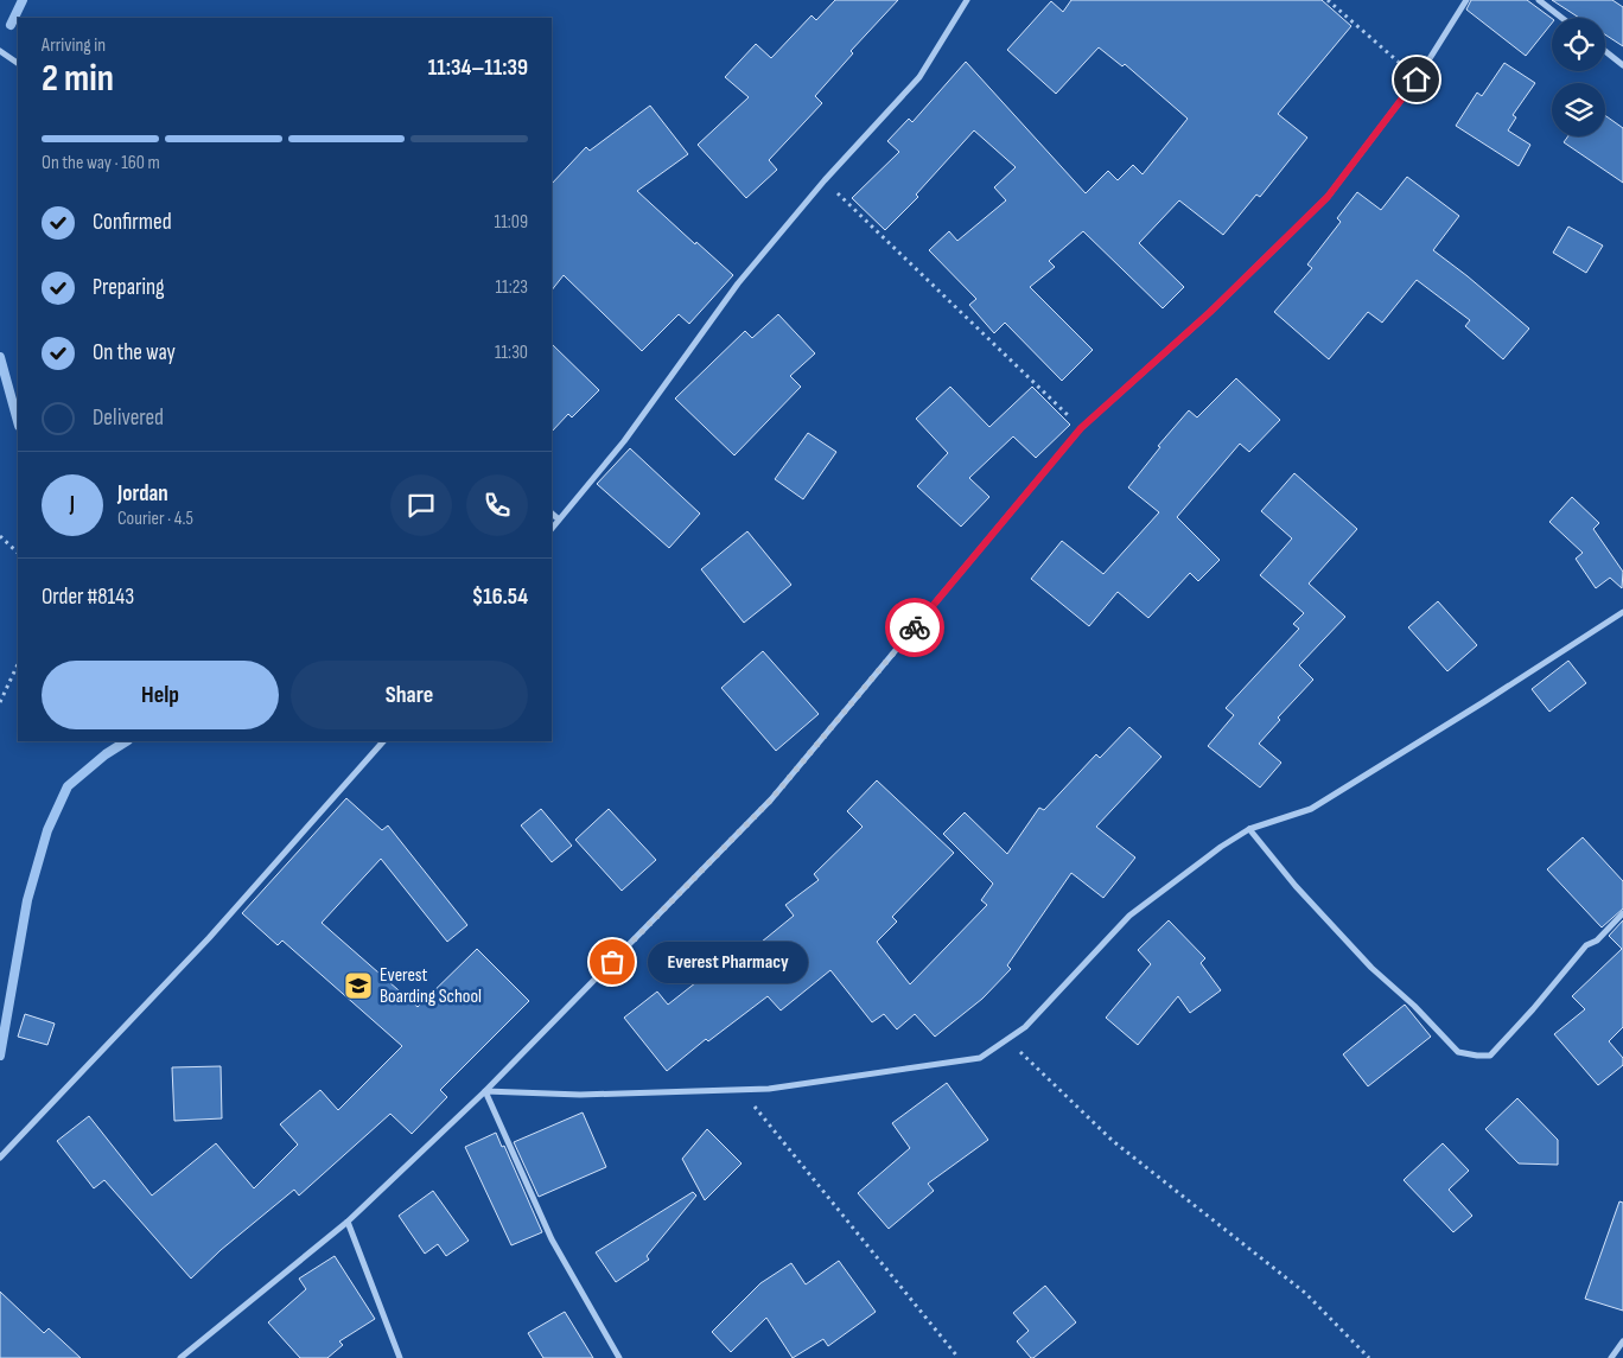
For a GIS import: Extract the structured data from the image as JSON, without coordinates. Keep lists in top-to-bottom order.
{
  "places": {
    "other": ["Everest Pharmacy"],
    "school or university": ["Everest Boarding School"]
  },
  "page": {
    "heading": ["2 min", "Arriving in", "11:34–11:39"],
    "panel": [
      "Jordan",
      "Courier · 4.5",
      "Order #8143",
      "$16.54"
    ],
    "bar": "On the way · 160 m",
    "list": [
      ["Confirmed", "11:09"],
      ["Preparing", "11:23"],
      ["On the way", "11:30"],
      "Delivered"
    ],
    "round": "J",
    "buttons": ["Help", "Share"],
    "bubble": "Everest Pharmacy"
  }
}
